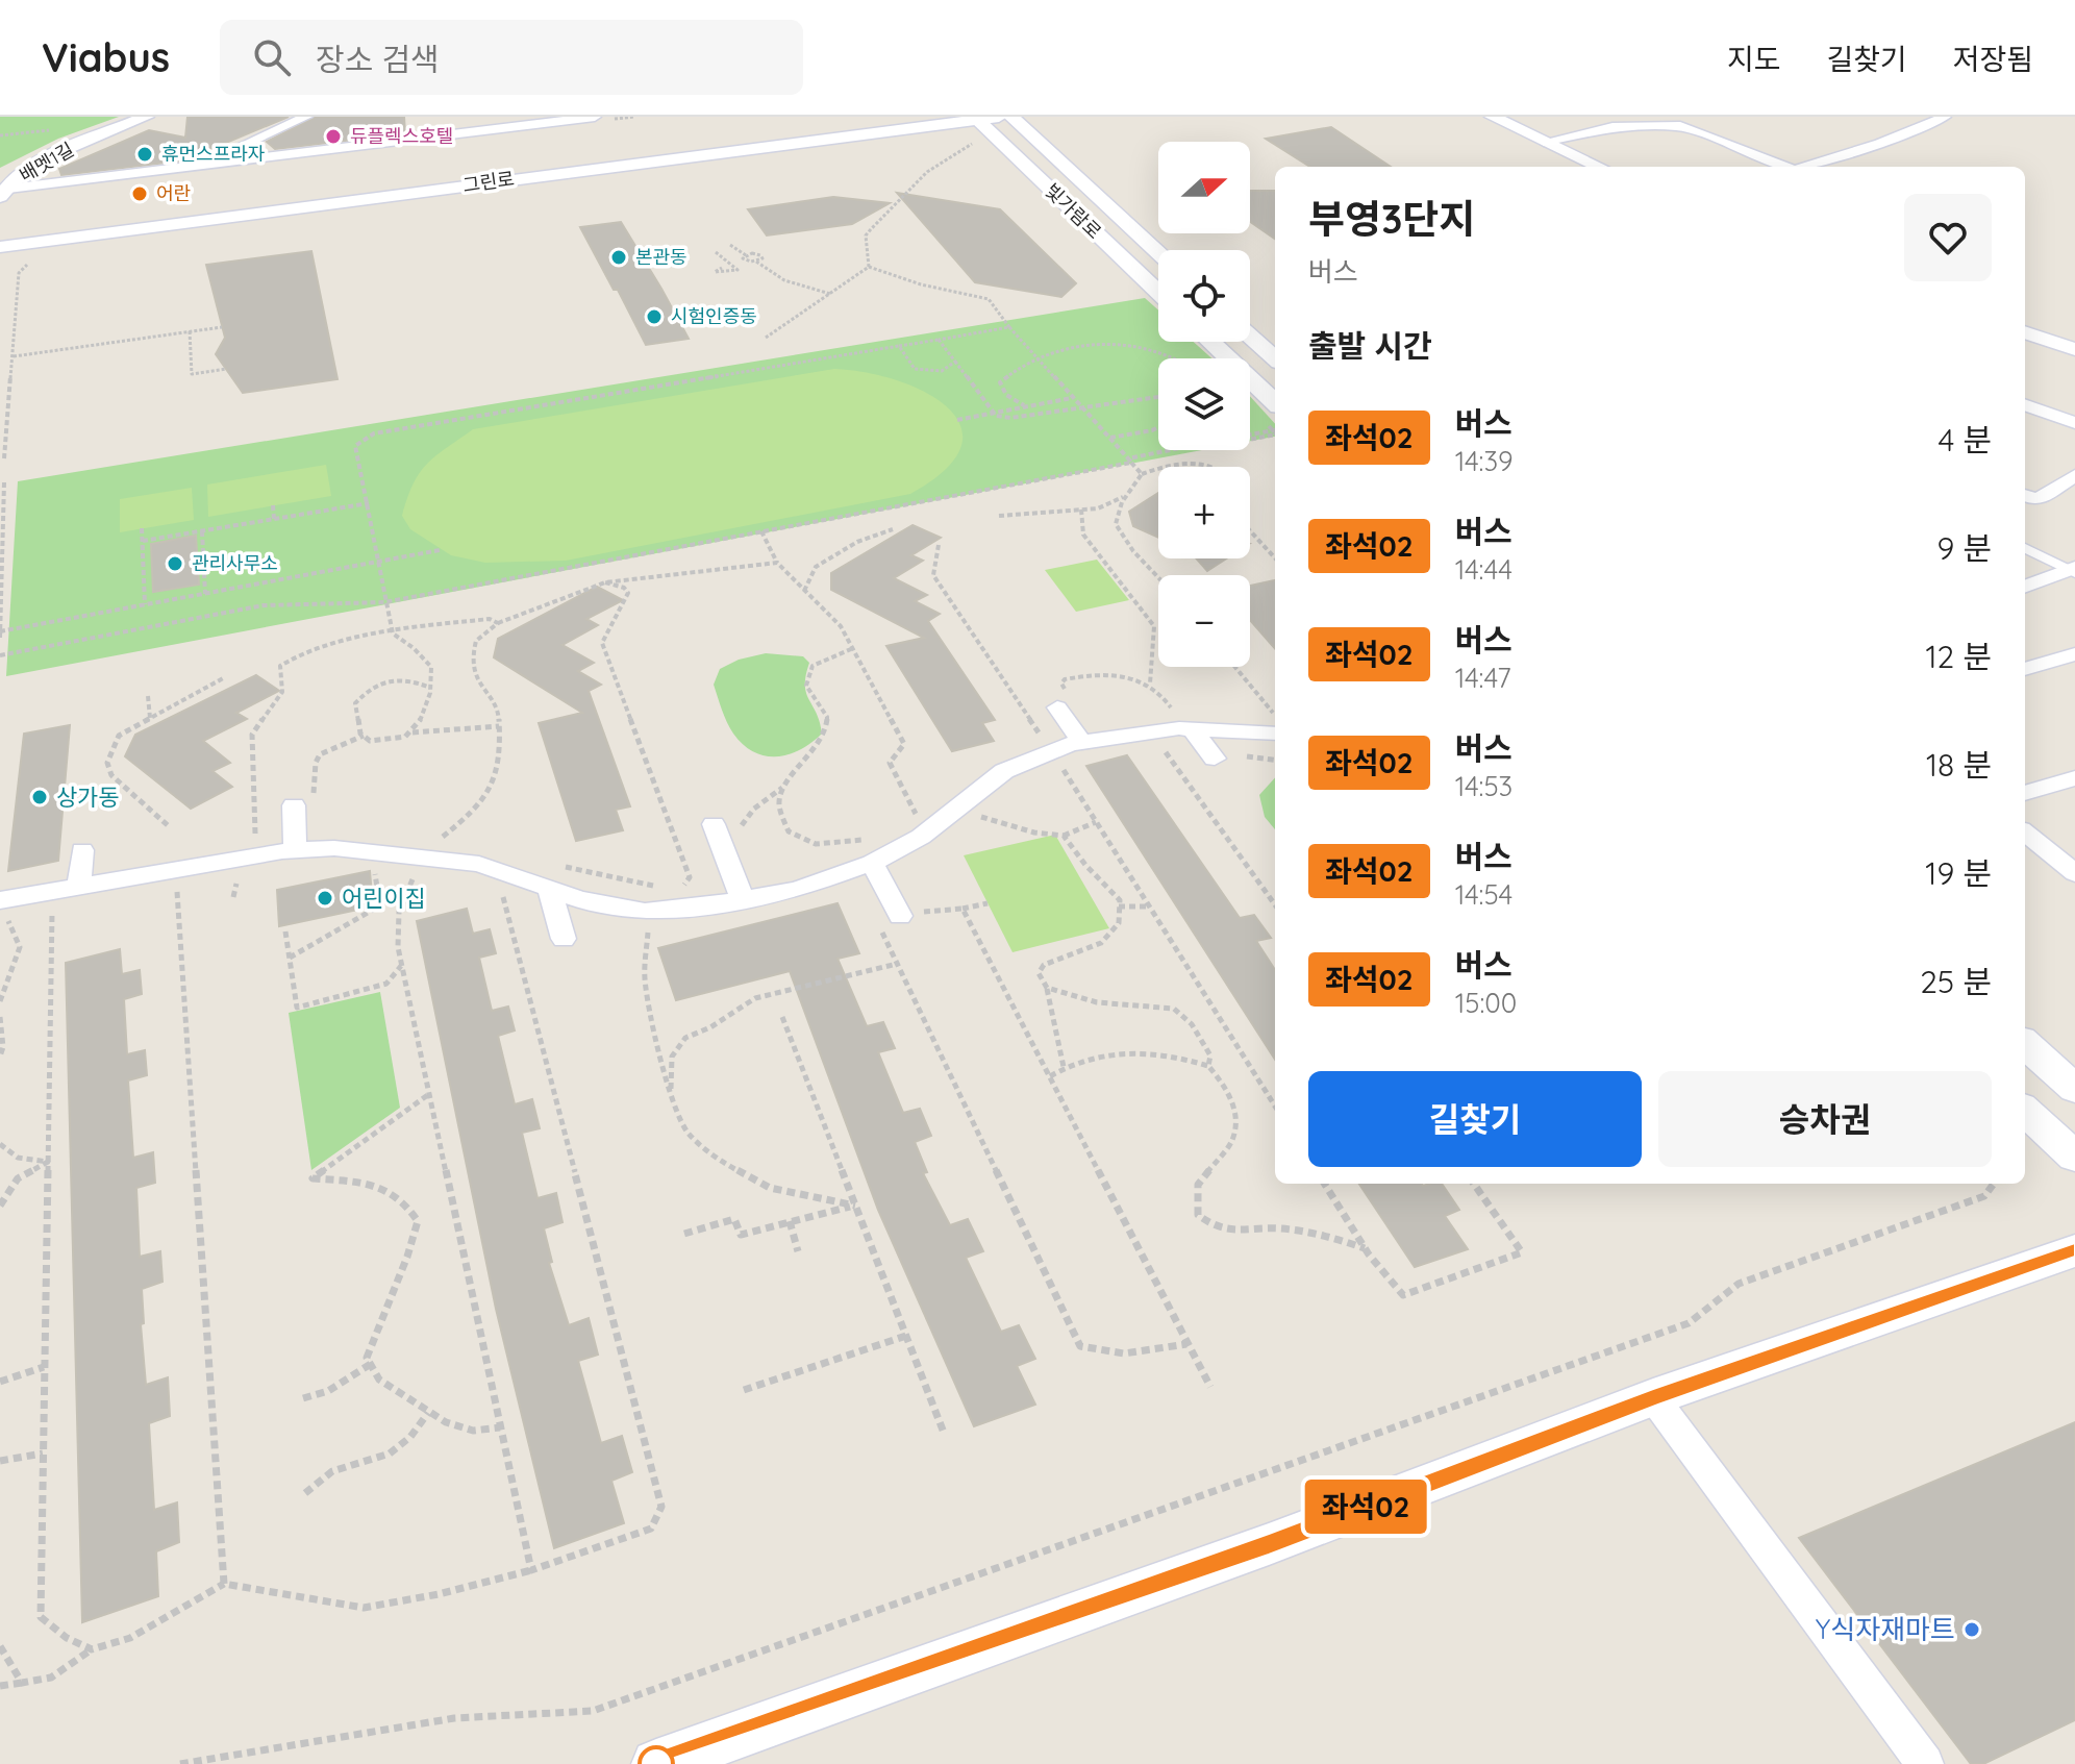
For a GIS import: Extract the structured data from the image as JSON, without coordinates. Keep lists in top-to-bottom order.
{
  "streets": {
    "main road": ["빛가람로"],
    "street": ["배멧1길", "그린로"]
  },
  "crossings": [
    ["그린로", "빛가람로"]
  ],
  "places": [
    "듀플렉스호텔",
    "휴먼스프라자",
    "어란",
    "본관동",
    "시험인증동",
    "관리사무소",
    "상가동",
    "어린이집",
    "Y식자재마트"
  ],
  "lines": ["bus line 좌석02"],
  "north": "right",
  "page": {
    "header": "Viabus",
    "search": "장소 검색",
    "nav": ["지도", "길찾기", "저장됨"],
    "on_map": "좌석02",
    "map_buttons": ["+", "−"],
    "heading": [
      ["부영3단지", "버스"],
      "출발 시간"
    ],
    "list": [
      {
        "mark": "좌석02",
        "name": "버스",
        "note": "14:39",
        "value": "4 분"
      },
      {
        "mark": "좌석02",
        "name": "버스",
        "note": "14:44",
        "value": "9 분"
      },
      {
        "mark": "좌석02",
        "name": "버스",
        "note": "14:47",
        "value": "12 분"
      },
      {
        "mark": "좌석02",
        "name": "버스",
        "note": "14:53",
        "value": "18 분"
      },
      {
        "mark": "좌석02",
        "name": "버스",
        "note": "14:54",
        "value": "19 분"
      },
      {
        "mark": "좌석02",
        "name": "버스",
        "note": "15:00",
        "value": "25 분"
      }
    ],
    "buttons": ["길찾기", "승차권"]
  }
}
